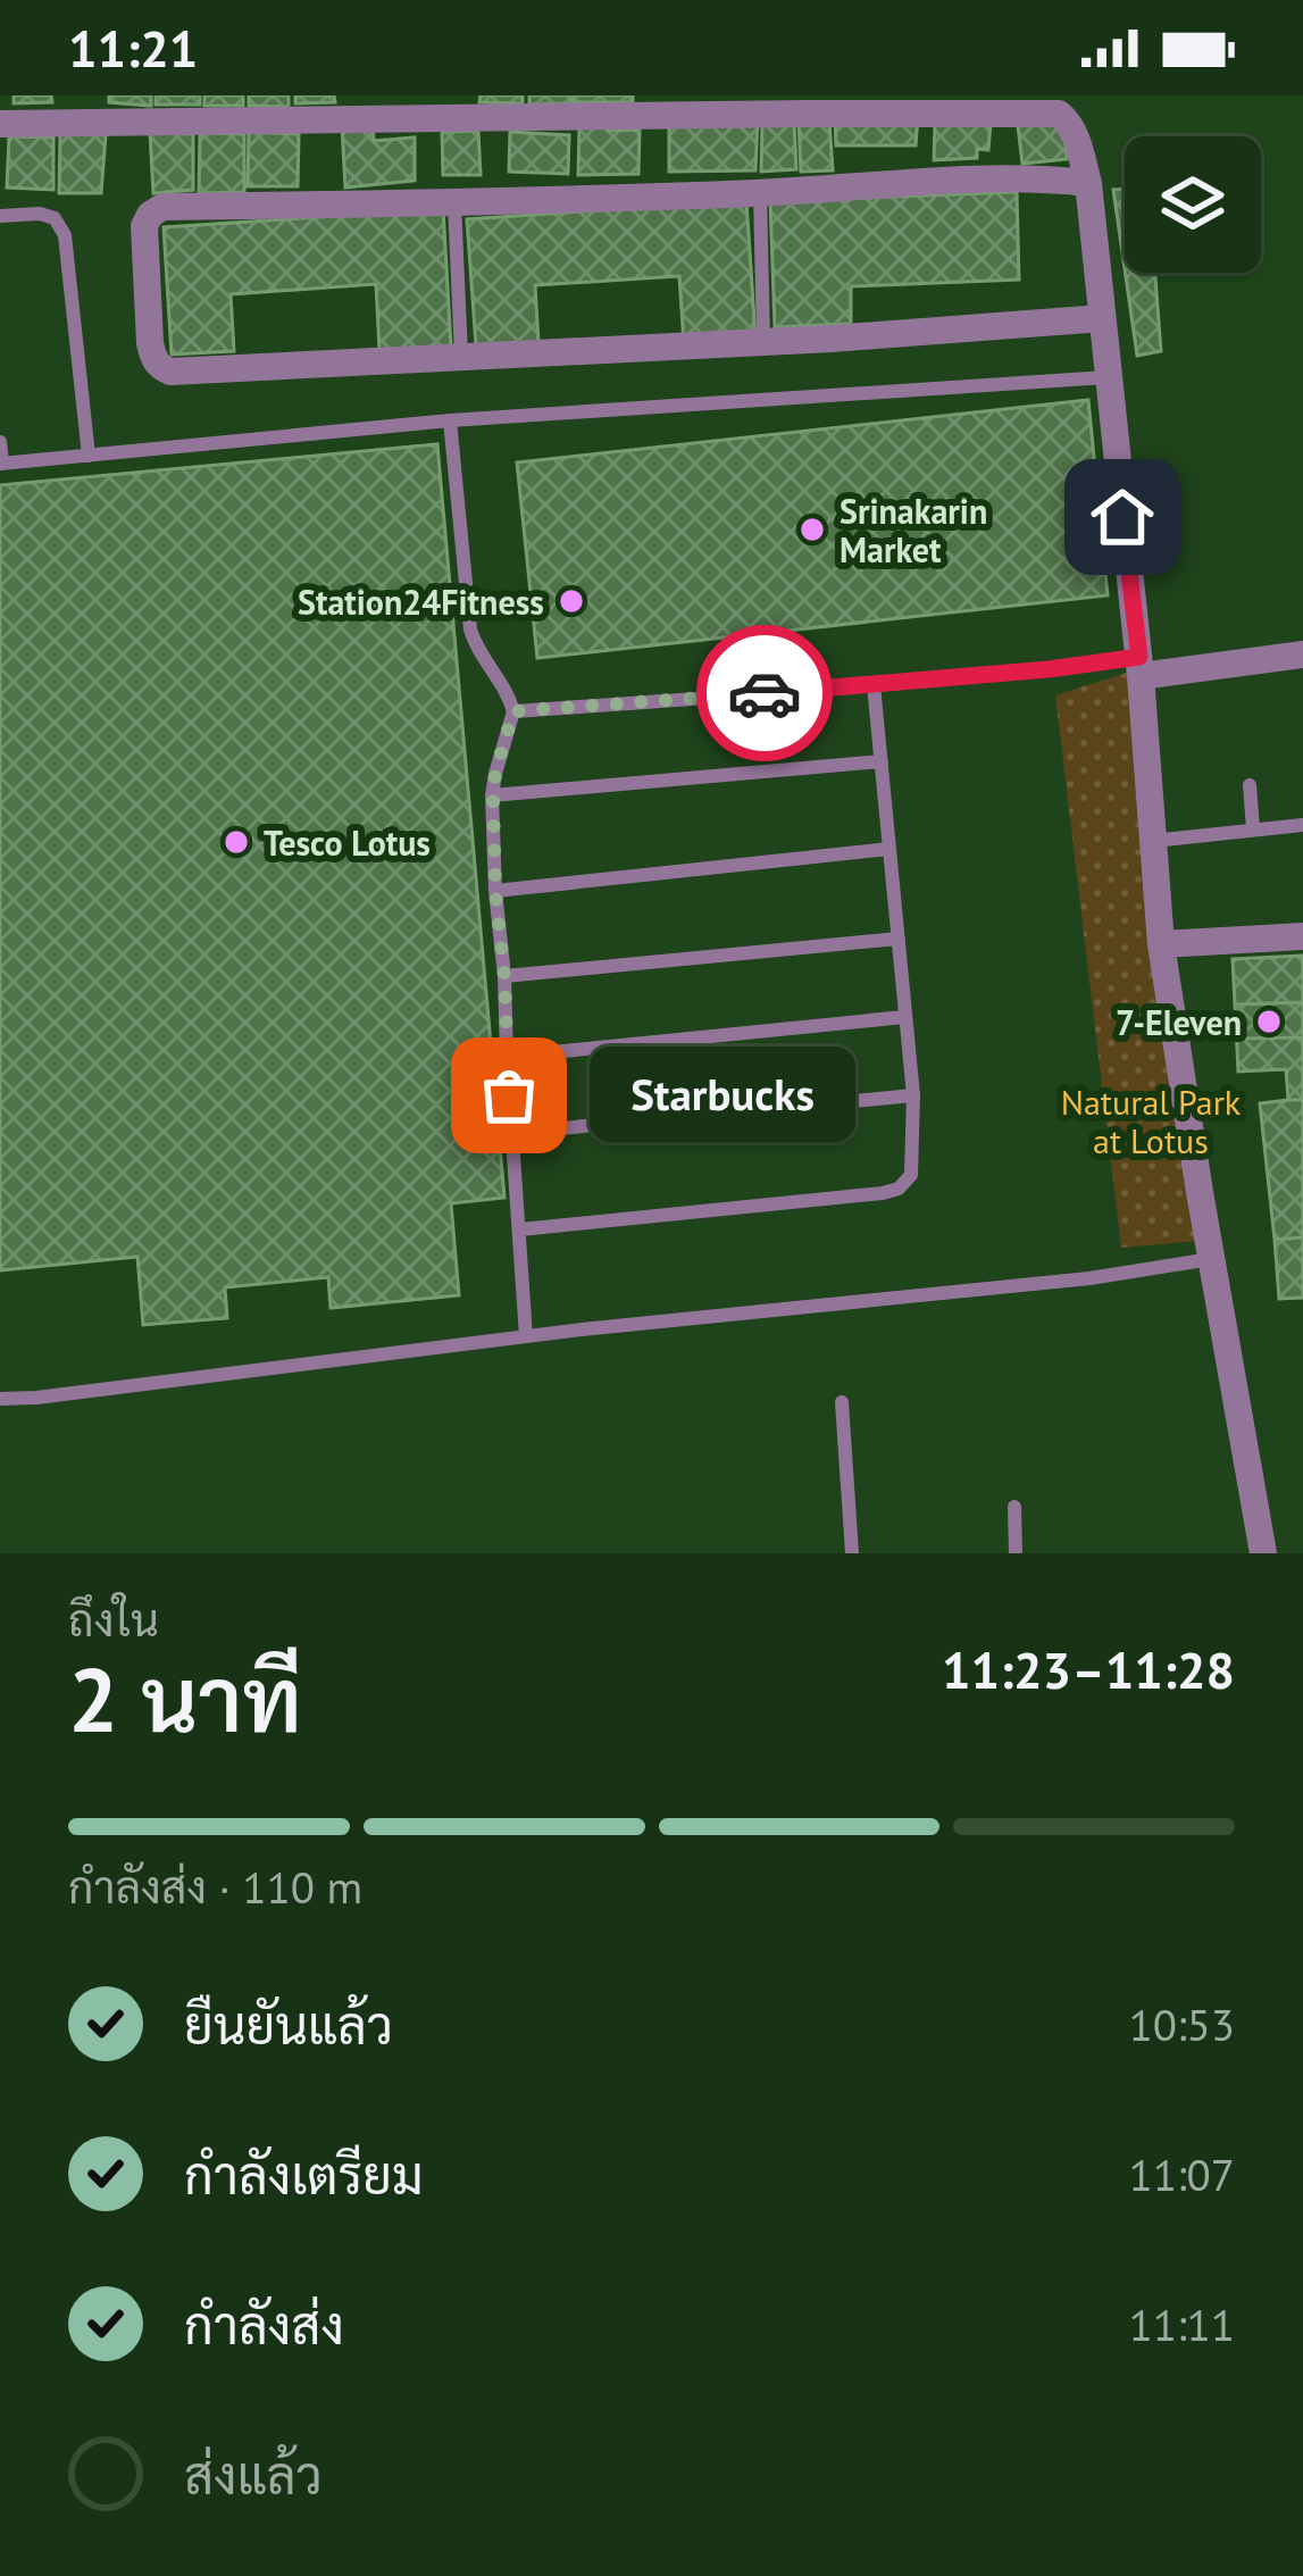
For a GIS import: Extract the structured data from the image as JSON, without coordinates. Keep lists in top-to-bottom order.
{
  "parks": ["Natural Park at Lotus"],
  "places": [
    "Srinakarin Market",
    "Station24Fitness",
    "Tesco Lotus",
    "7-Eleven",
    "Starbucks"
  ],
  "page": {
    "status": "11:21",
    "bubble": "Starbucks",
    "heading": ["2 นาที", "ถึงใน", "11:23–11:28"],
    "bar": "กำลังส่ง · 110 m",
    "list": [
      ["ยืนยันแล้ว", "10:53"],
      ["กำลังเตรียม", "11:07"],
      ["กำลังส่ง", "11:11"],
      "ส่งแล้ว"
    ]
  }
}
